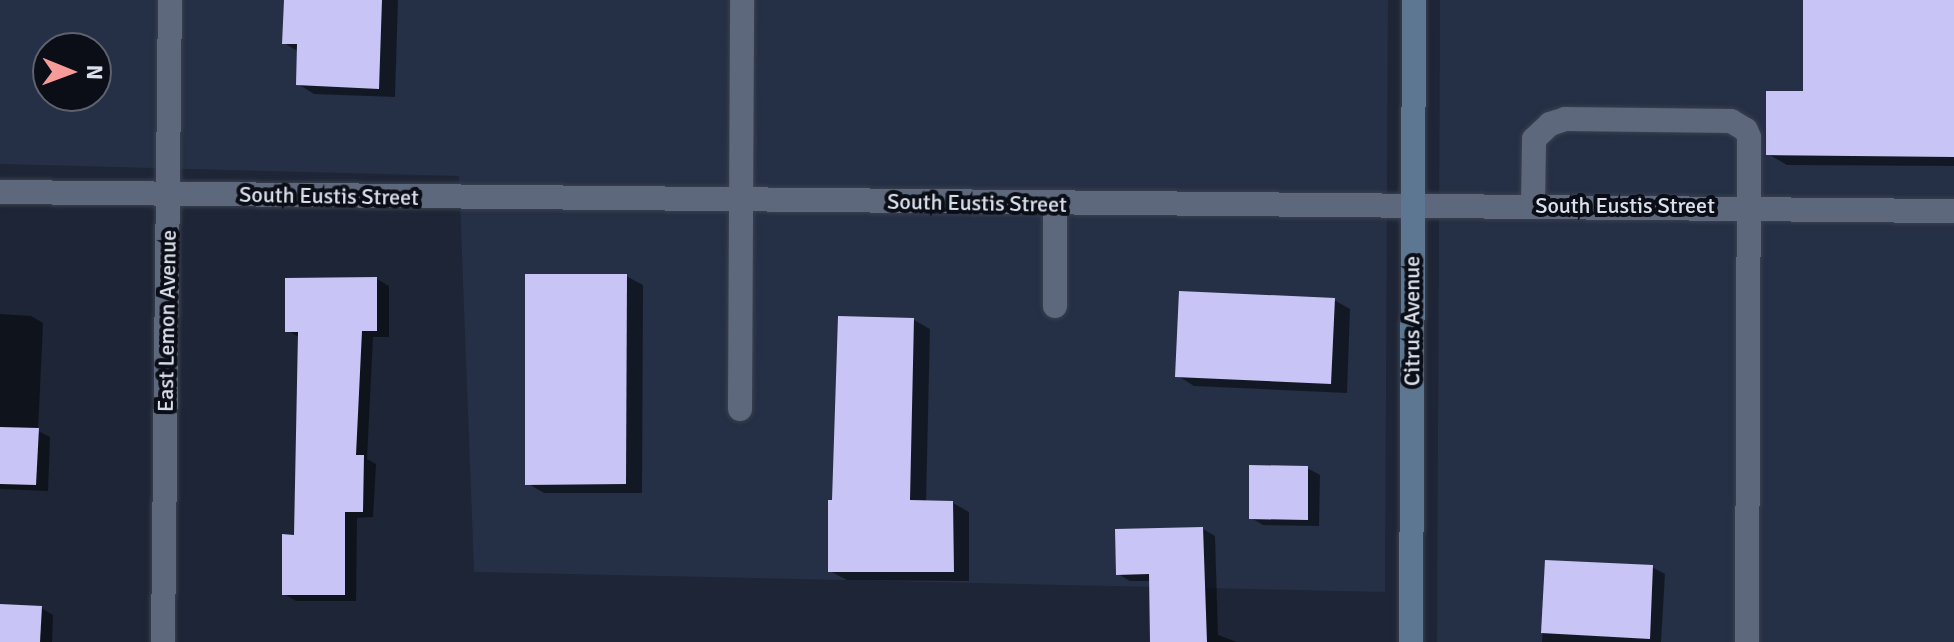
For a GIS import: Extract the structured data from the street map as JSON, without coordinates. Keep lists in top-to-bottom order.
{
  "streets": {
    "street": ["South Eustis Street", "East Lemon Avenue", "Citrus Avenue"]
  },
  "crossings": [
    ["South Eustis Street", "East Lemon Avenue"],
    ["South Eustis Street", "Citrus Avenue"]
  ],
  "north": "right"
}
